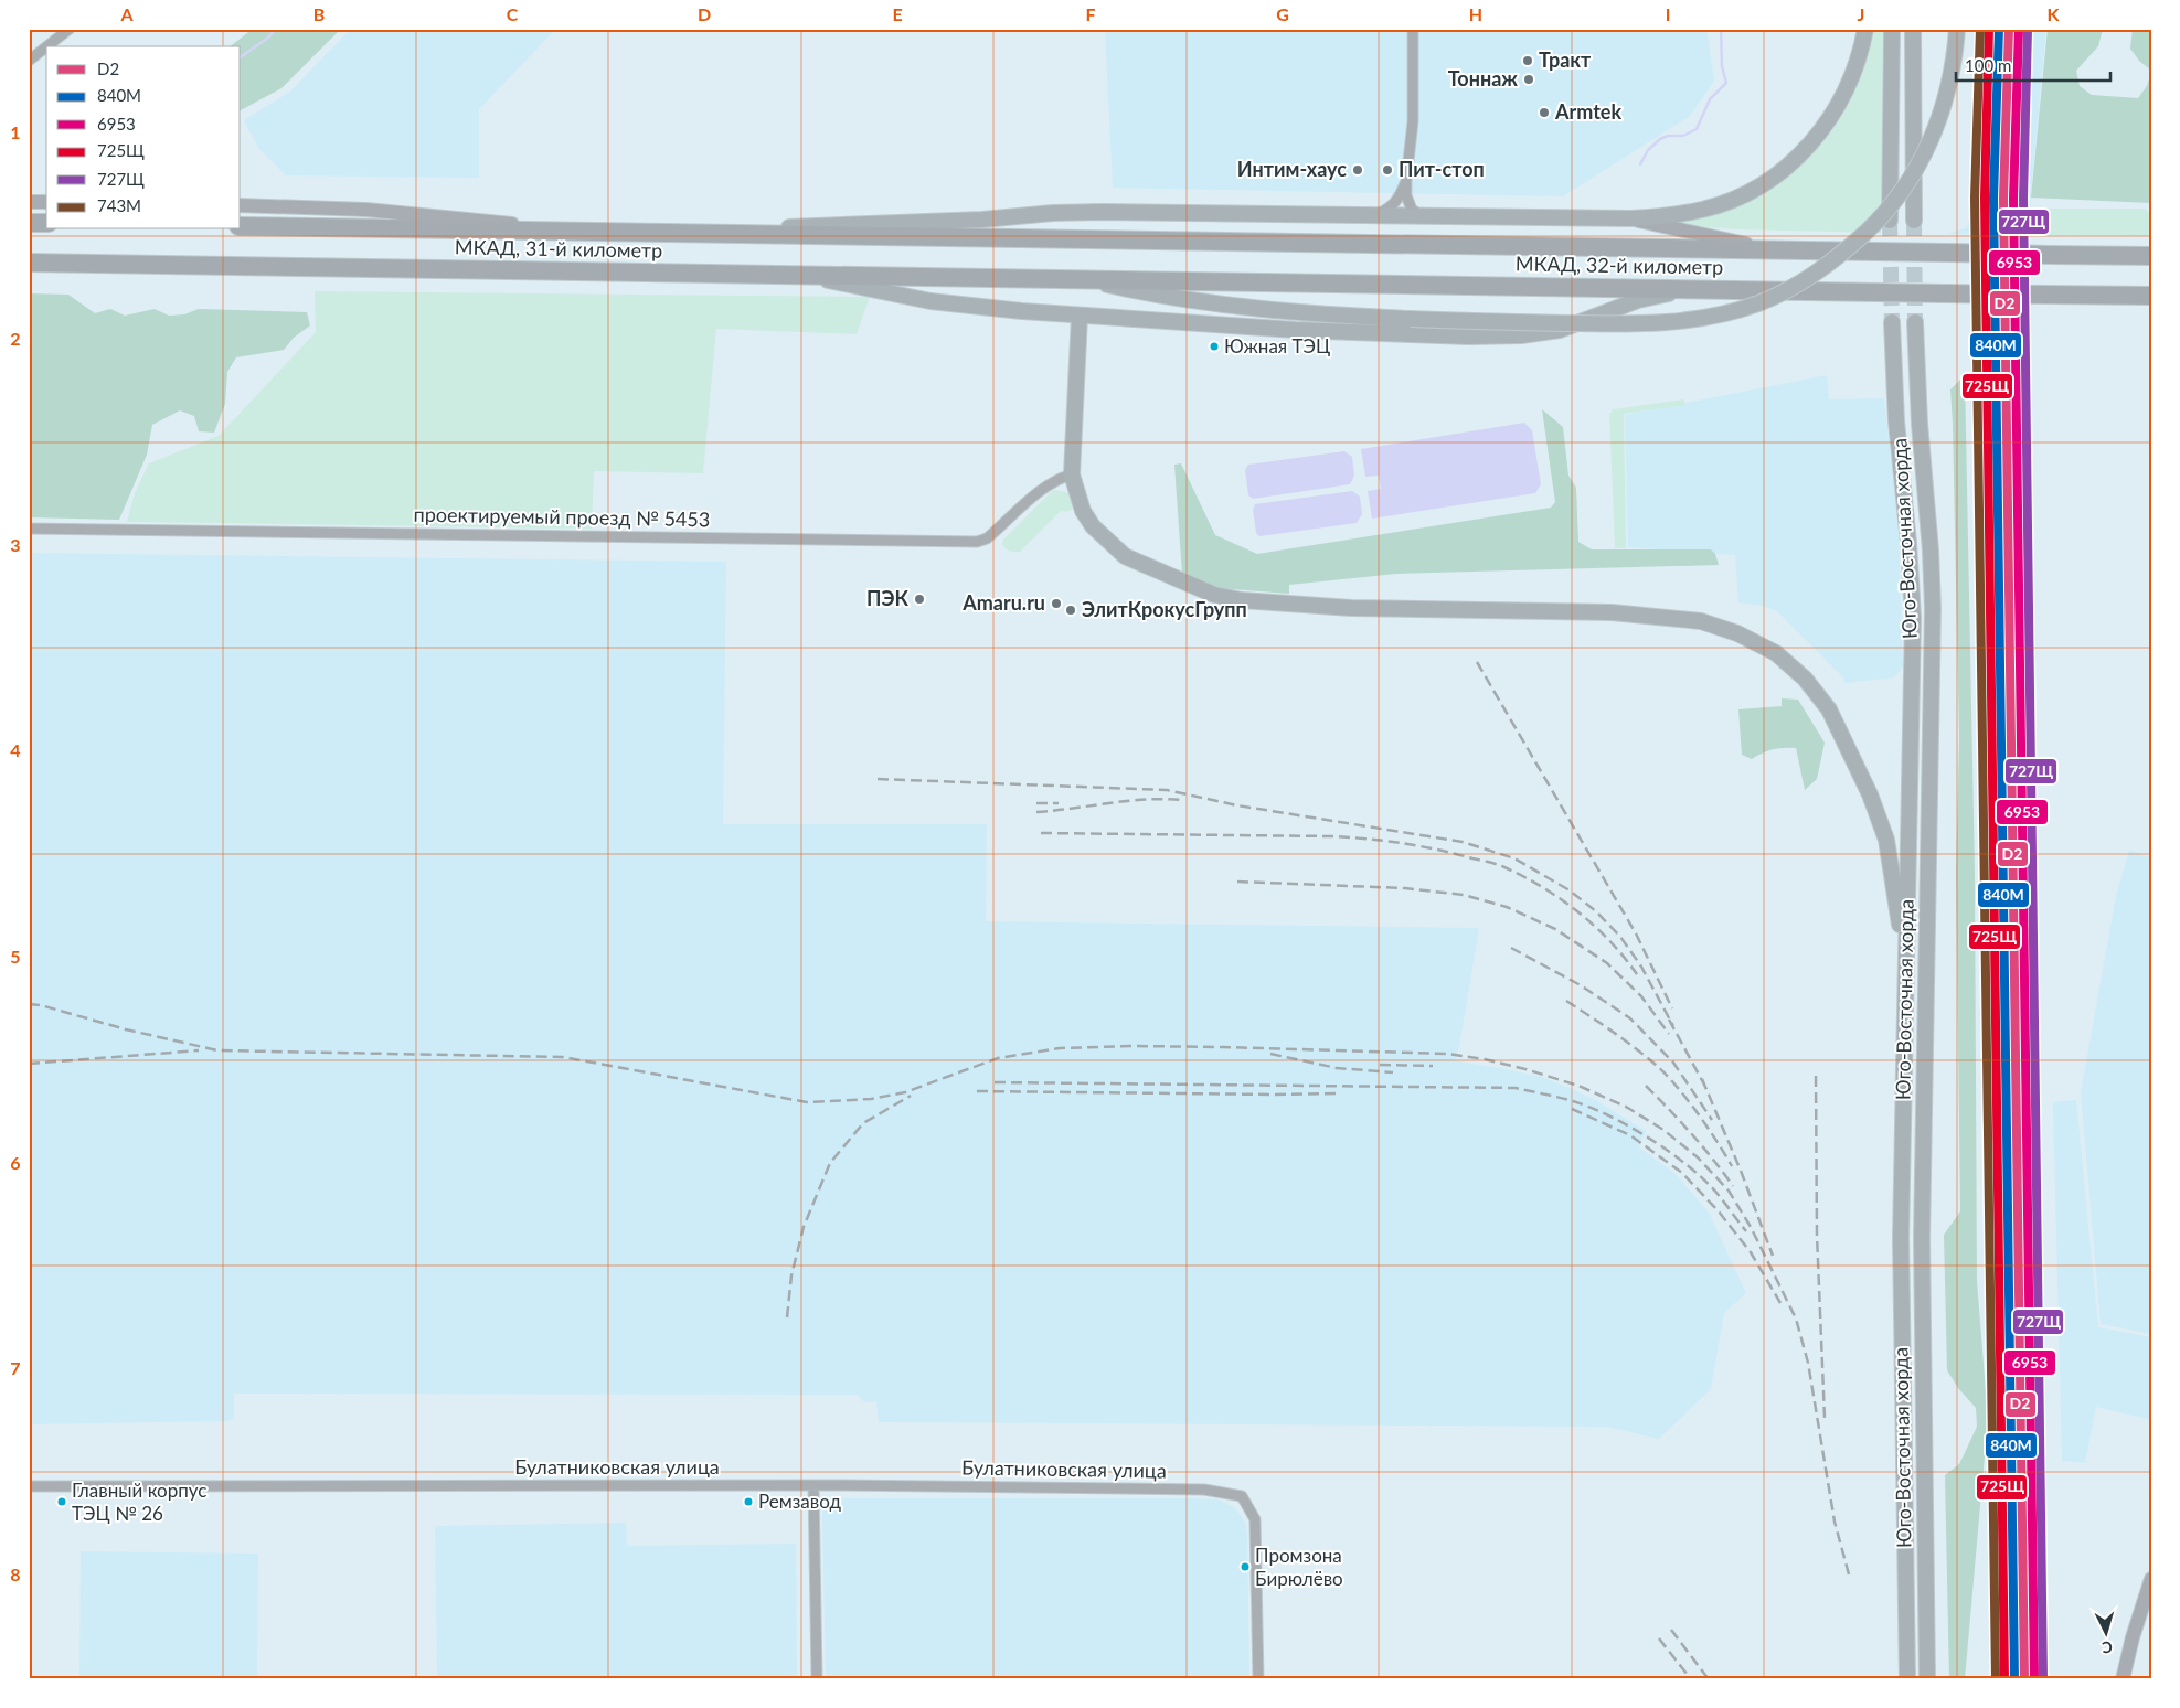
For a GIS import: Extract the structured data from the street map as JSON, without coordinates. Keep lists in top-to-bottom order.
{
  "streets": {
    "highway": ["МКАД, 31-й километр", "МКАД, 32-й километр"],
    "main road": ["Юго-Восточная хорда"],
    "street": ["проектируемый проезд № 5453", "Булатниковская улица"]
  },
  "crossings": [
    ["МКАД, 31-й километр", "МКАД, 32-й километр"]
  ],
  "places": [
    "Тракт",
    "Тоннаж",
    "Armtek",
    "Интим-хаус",
    "Пит-стоп",
    "Южная ТЭЦ",
    "ПЭК",
    "Amaru.ru",
    "ЭлитКрокусГрупп",
    "Главный корпус ТЭЦ № 26",
    "Ремзавод",
    "Промзона Бирюлёво"
  ],
  "lines": [
    "transit line D2",
    "transit line 840М",
    "transit line 6953",
    "transit line 725Щ",
    "transit line 743М",
    "transit line 727Щ"
  ],
  "legend": [
    "D2",
    "840М",
    "6953",
    "725Щ",
    "727Щ",
    "743М"
  ],
  "scale_bar": "100 m",
  "north": "bottom",
  "grid": {
    "columns": [
      "A",
      "B",
      "C",
      "D",
      "E",
      "F",
      "G",
      "H",
      "I",
      "J",
      "K"
    ],
    "rows": [
      "1",
      "2",
      "3",
      "4",
      "5",
      "6",
      "7",
      "8"
    ]
  }
}
